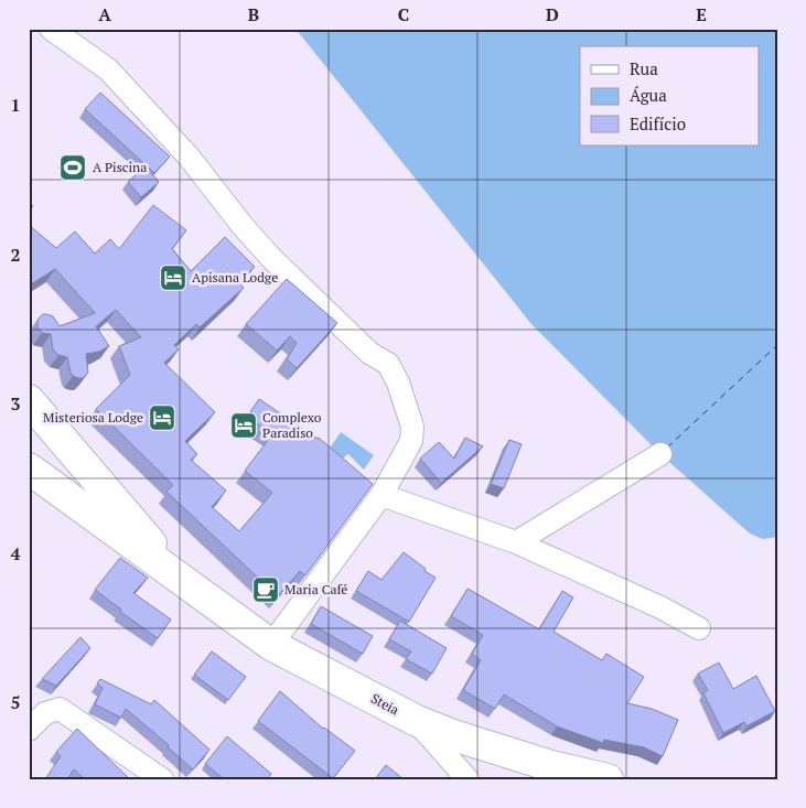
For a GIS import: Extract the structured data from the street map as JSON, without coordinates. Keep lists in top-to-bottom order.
{
  "streets": {
    "main road": ["Steia"]
  },
  "places": {
    "sports": ["A Piscina"],
    "hotel": ["Apisana Lodge", "Misteriosa Lodge", "Complexo Paradiso"],
    "cafe": ["Maria Café"]
  },
  "legend": ["Rua", "Água", "Edifício"],
  "grid": {
    "columns": [
      "A",
      "B",
      "C",
      "D",
      "E"
    ],
    "rows": [
      "1",
      "2",
      "3",
      "4",
      "5"
    ]
  }
}
